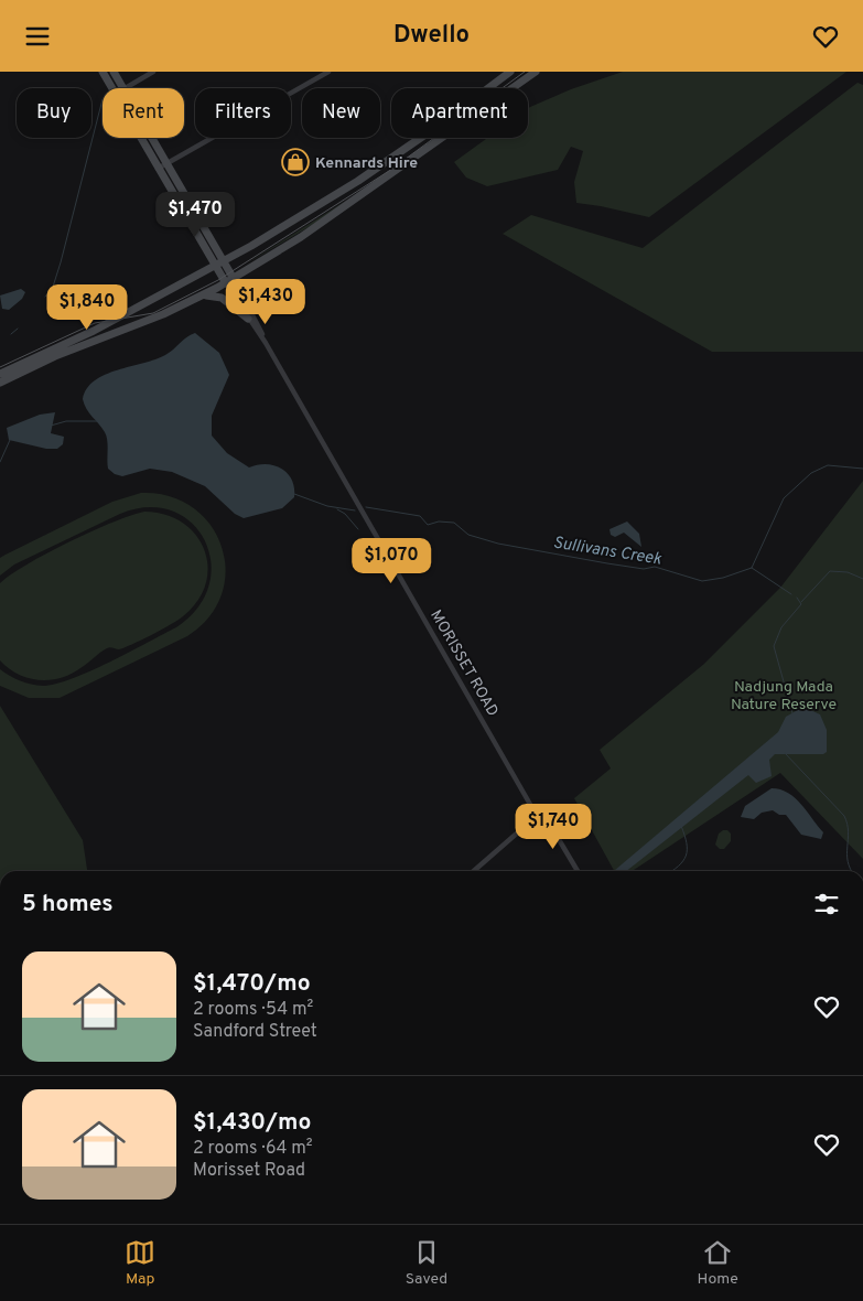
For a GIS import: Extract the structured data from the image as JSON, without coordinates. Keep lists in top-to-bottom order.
{
  "streets": {
    "main road": ["MORISSET ROAD"]
  },
  "water": ["Sullivans Creek"],
  "parks": ["Nadjung Mada Nature Reserve"],
  "places": {
    "shop": ["Kennards Hire"]
  },
  "page": {
    "header": "Dwello",
    "chip": [
      "Buy",
      "Rent",
      "Filters",
      "New",
      "Apartment"
    ],
    "price": [
      "$1,470",
      "$1,430",
      "$1,840",
      "$1,070",
      "$1,740"
    ],
    "heading": "5 homes",
    "list": [
      {
        "name": "$1,470/mo",
        "note": "2 rooms · 54 m² · Sandford Street"
      },
      {
        "name": "$1,430/mo",
        "note": "2 rooms · 64 m² · Morisset Road"
      }
    ],
    "tabs": ["Map", "Saved", "Home"]
  }
}
